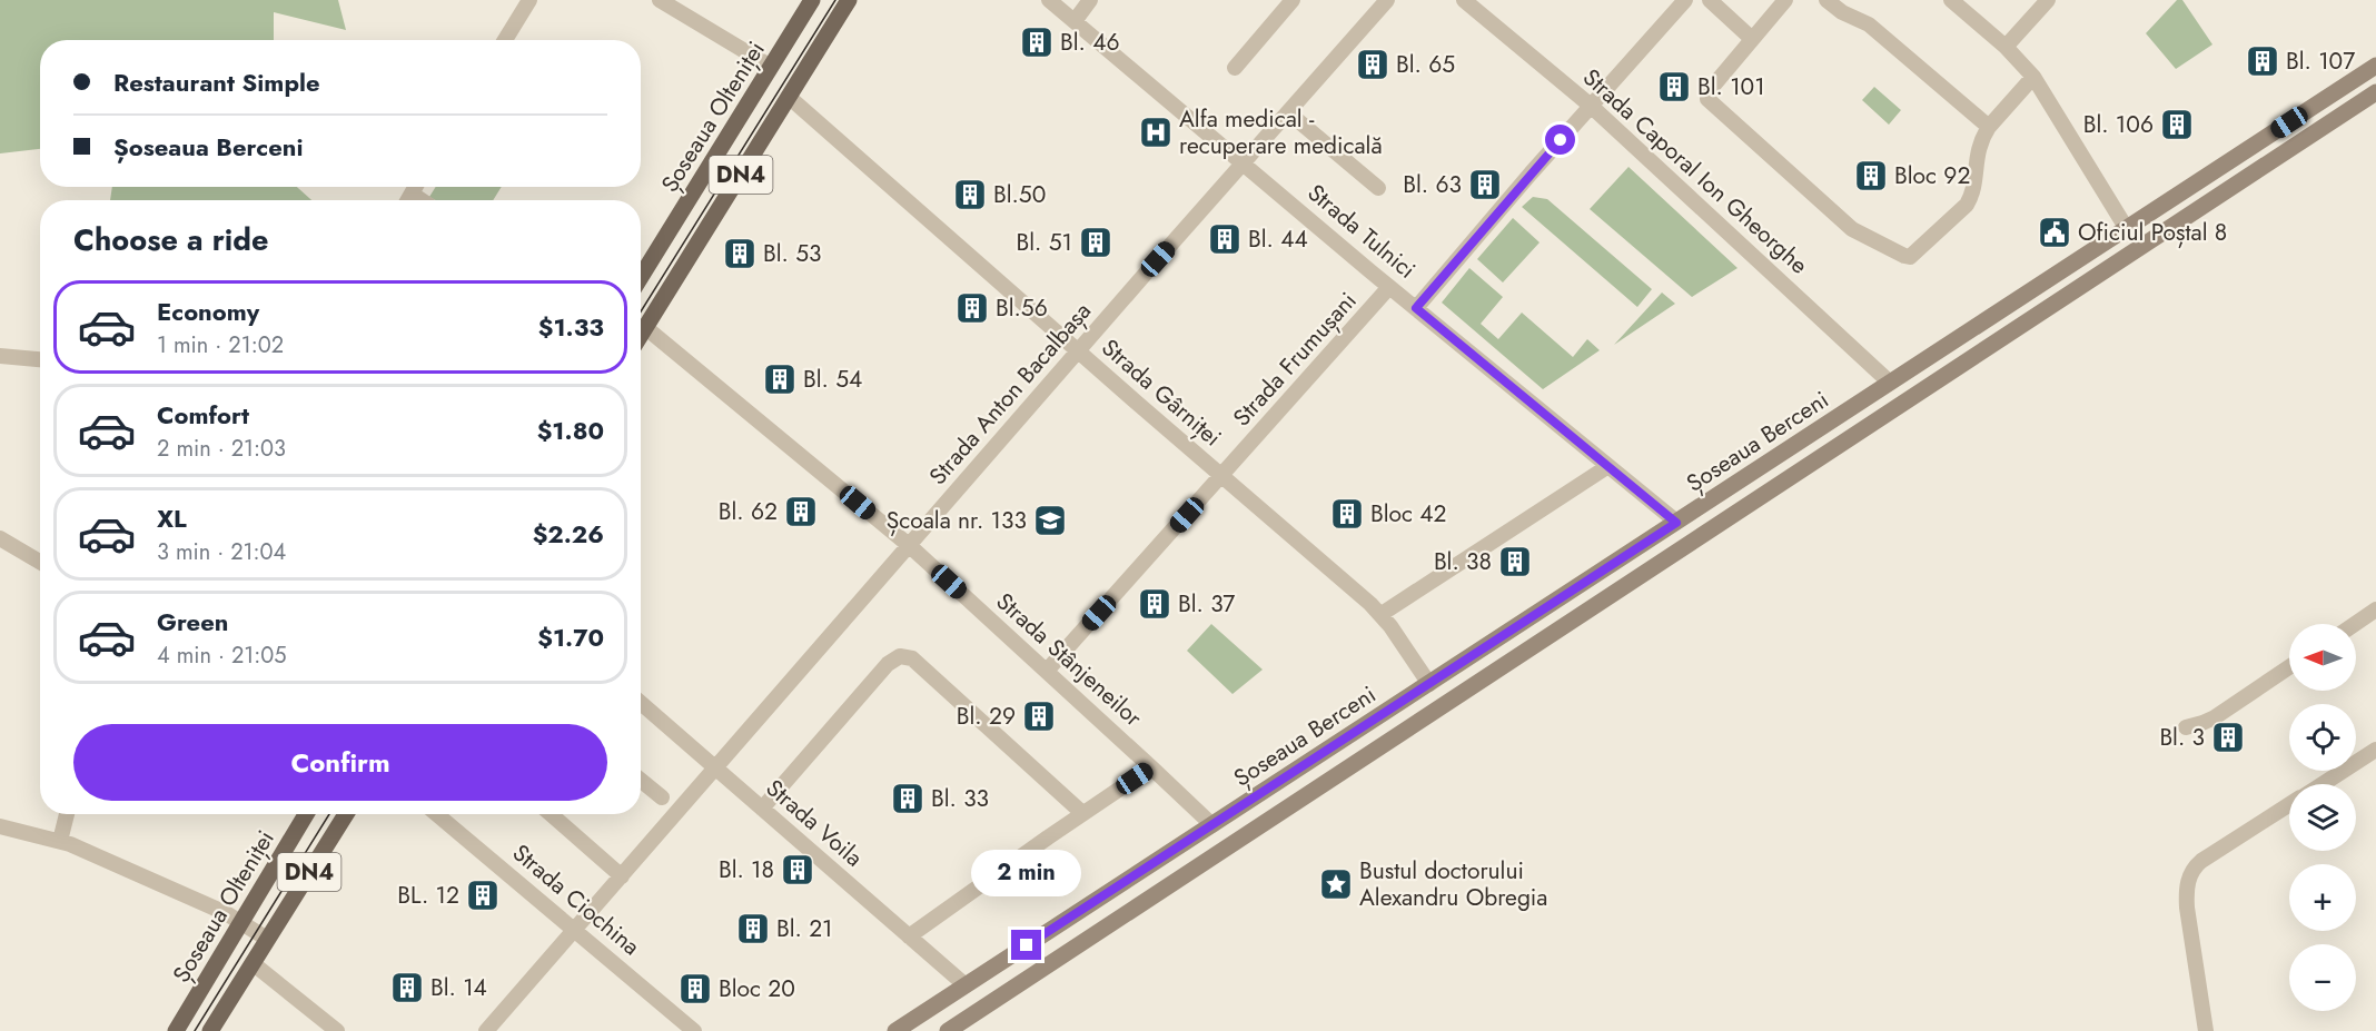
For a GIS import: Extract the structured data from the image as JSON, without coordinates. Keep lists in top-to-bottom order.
{
  "streets": {
    "main road": ["Șoseaua Olteniței", "DN4", "Șoseaua Berceni"],
    "street": [
      "Strada Caporal Ion Gheorghe",
      "Strada Tulnici",
      "Strada Frumușani",
      "Strada Gârniței",
      "Strada Anton Bacalbașa",
      "Strada Stânjeneilor",
      "Strada Voila",
      "Strada Ciochina"
    ]
  },
  "crossings": [
    ["Strada Caporal Ion Gheorghe", "Șoseaua Berceni"],
    ["DN4", "Strada Gârniței"],
    ["DN4", "Strada Stânjeneilor"],
    ["Strada Tulnici", "Strada Frumușani"],
    ["Strada Tulnici", "Strada Anton Bacalbașa"],
    ["Strada Tulnici", "Șoseaua Berceni"],
    ["Strada Frumușani", "Strada Gârniței"],
    ["Strada Frumușani", "Strada Stânjeneilor"],
    ["Strada Gârniței", "Strada Anton Bacalbașa"],
    ["Strada Gârniței", "Șoseaua Berceni"],
    ["Strada Anton Bacalbașa", "Strada Stânjeneilor"],
    ["Strada Anton Bacalbașa", "Strada Voila"],
    ["Strada Anton Bacalbașa", "Strada Ciochina"],
    ["Șoseaua Berceni", "Strada Stânjeneilor"],
    ["Șoseaua Berceni", "Strada Voila"]
  ],
  "places": {
    "building": [
      "Bl. 46",
      "Bl. 107",
      "Bl. 65",
      "Bl. 101",
      "Bl. 106",
      "Bloc 92",
      "Bl. 63",
      "Bl.50",
      "Bl. 44",
      "Bl. 51",
      "Bl. 53",
      "Bl.56",
      "Bl. 54",
      "Bl. 62",
      "Bloc 42",
      "Bl. 38",
      "Bl. 37",
      "Bl. 29",
      "Bl. 3",
      "Bl. 33",
      "Bl. 18",
      "BL. 12",
      "Bl. 21",
      "Bl. 14",
      "Bloc 20"
    ],
    "hospital": ["Alfa medical - recuperare medicală"],
    "public building": ["Oficiul Poștal 8"],
    "school or university": ["Școala nr. 133"],
    "place": ["Bustul doctorului Alexandru Obregia"]
  },
  "north": "left",
  "page": {
    "banner": ["Restaurant Simple", "Șoseaua Berceni"],
    "heading": "Choose a ride",
    "list": [
      {
        "name": "Economy",
        "note": "1 min · 21:02",
        "value": "$1.33"
      },
      {
        "name": "Comfort",
        "note": "2 min · 21:03",
        "value": "$1.80"
      },
      {
        "name": "XL",
        "note": "3 min · 21:04",
        "value": "$2.26"
      },
      {
        "name": "Green",
        "note": "4 min · 21:05",
        "value": "$1.70"
      }
    ],
    "map_buttons": ["+", "−"],
    "buttons": "Confirm",
    "bubble": "2 min"
  }
}
